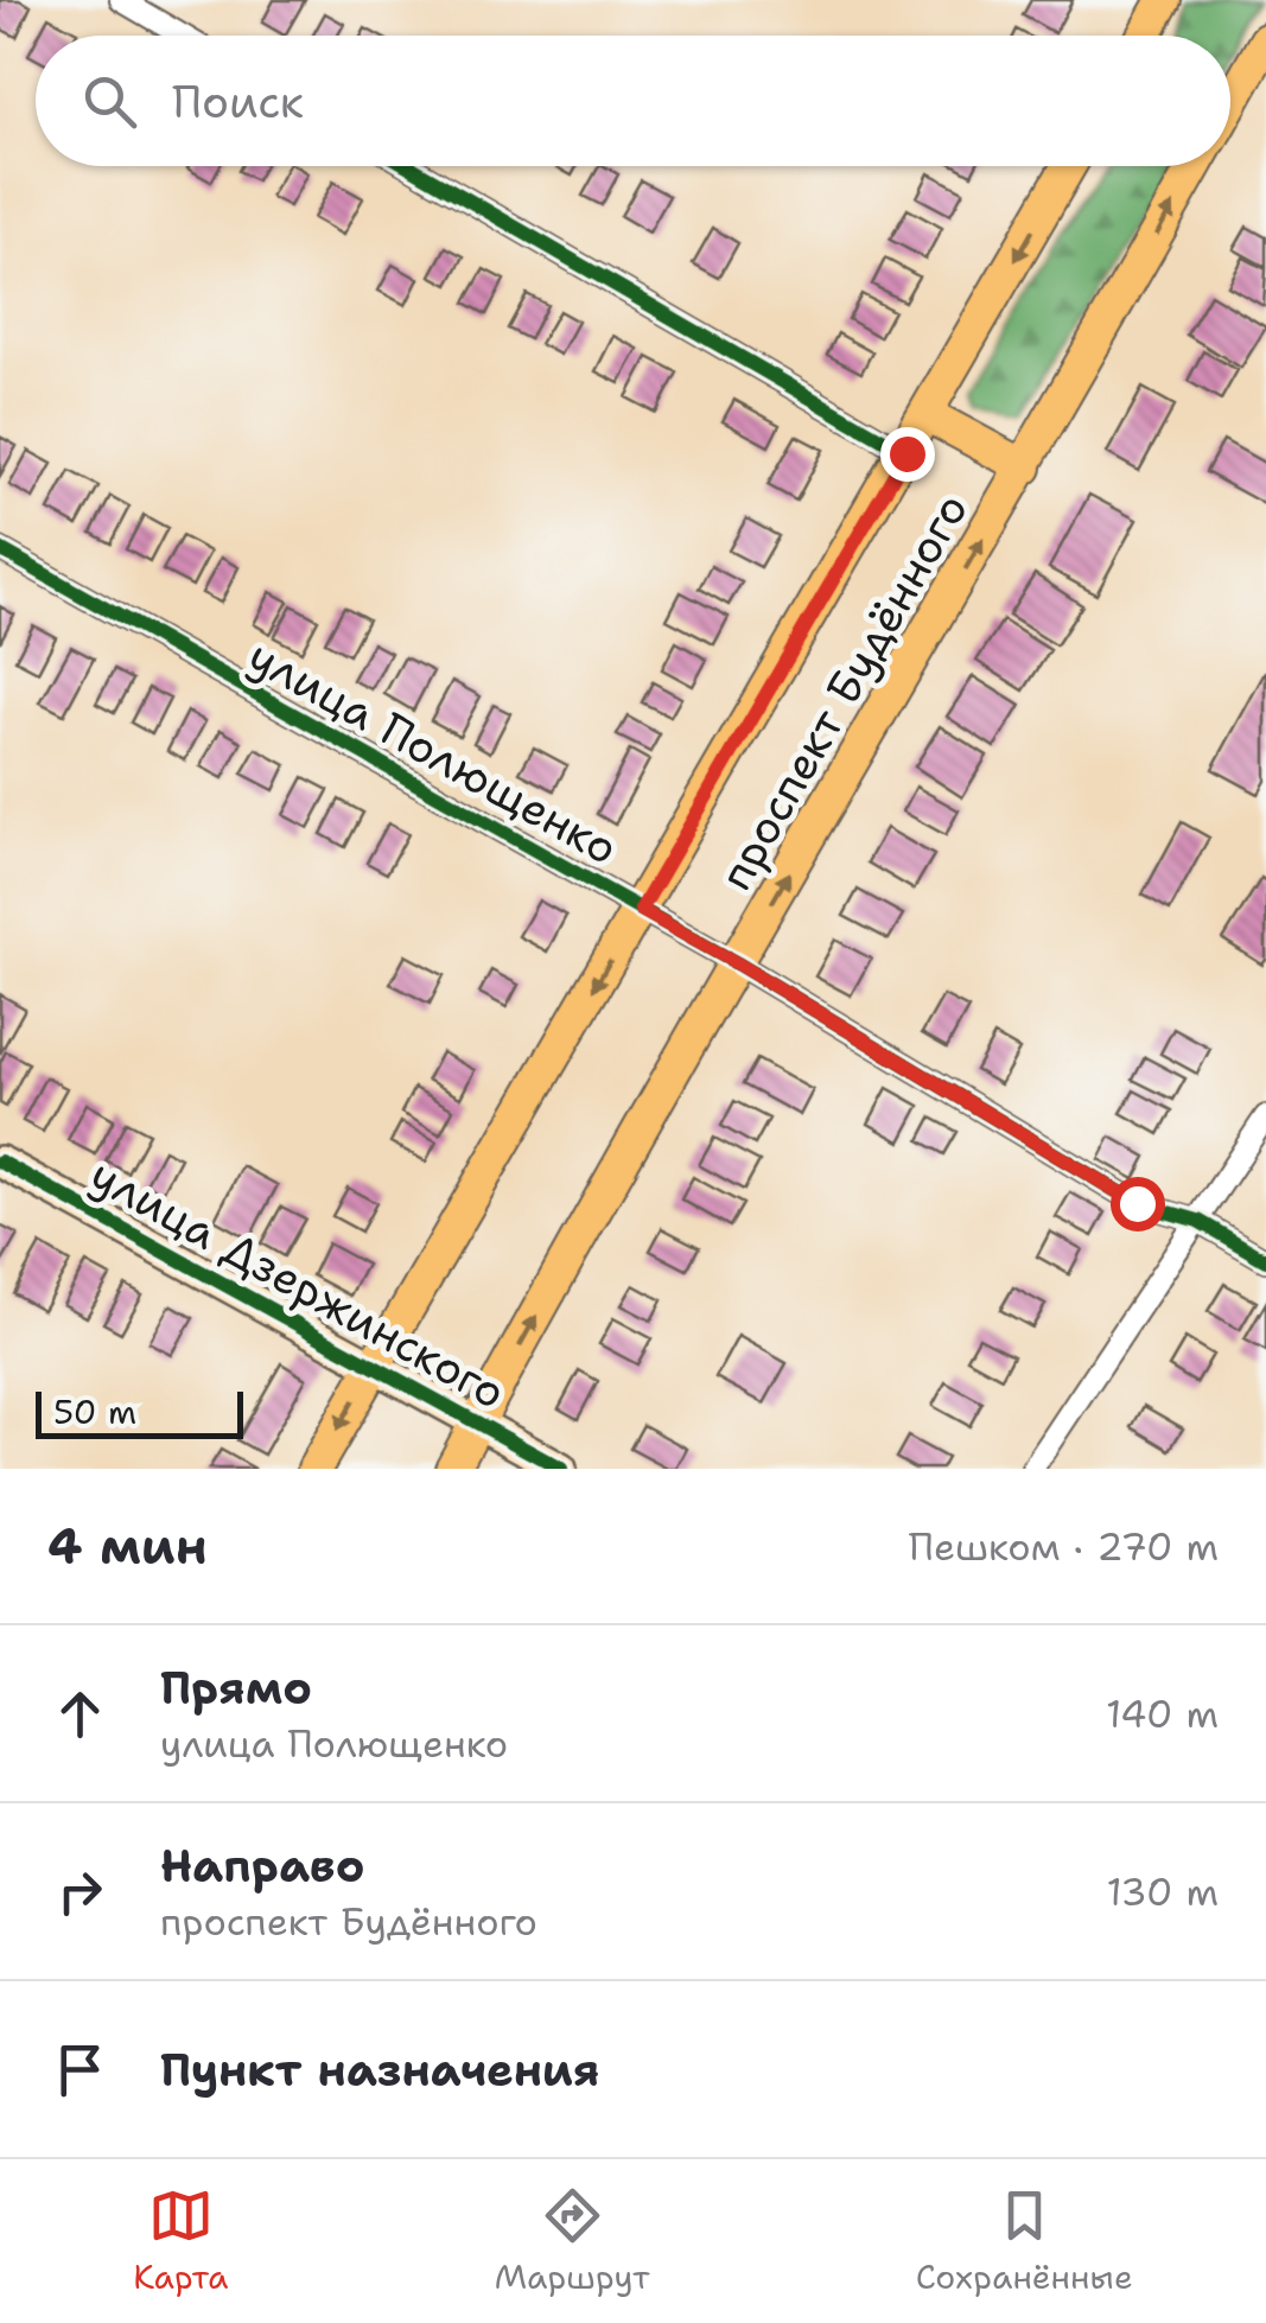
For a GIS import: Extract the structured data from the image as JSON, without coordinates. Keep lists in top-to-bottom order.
{
  "streets": {
    "main road": ["проспект Будённого"],
    "street": ["улица Полющенко", "улица Дзержинского"]
  },
  "crossings": [
    ["проспект Будённого", "улица Полющенко"],
    ["проспект Будённого", "улица Дзержинского"]
  ],
  "scale_bar": "50 m",
  "page": {
    "search": "Поиск",
    "scale": "50 m",
    "heading": ["4 мин", "Пешком · 270 m"],
    "list": [
      ["Прямо", "улица Полющенко", "140 m"],
      ["Направо", "проспект Будённого", "130 m"],
      "Пункт назначения"
    ],
    "nav": ["Карта", "Маршрут", "Сохранённые"]
  }
}
